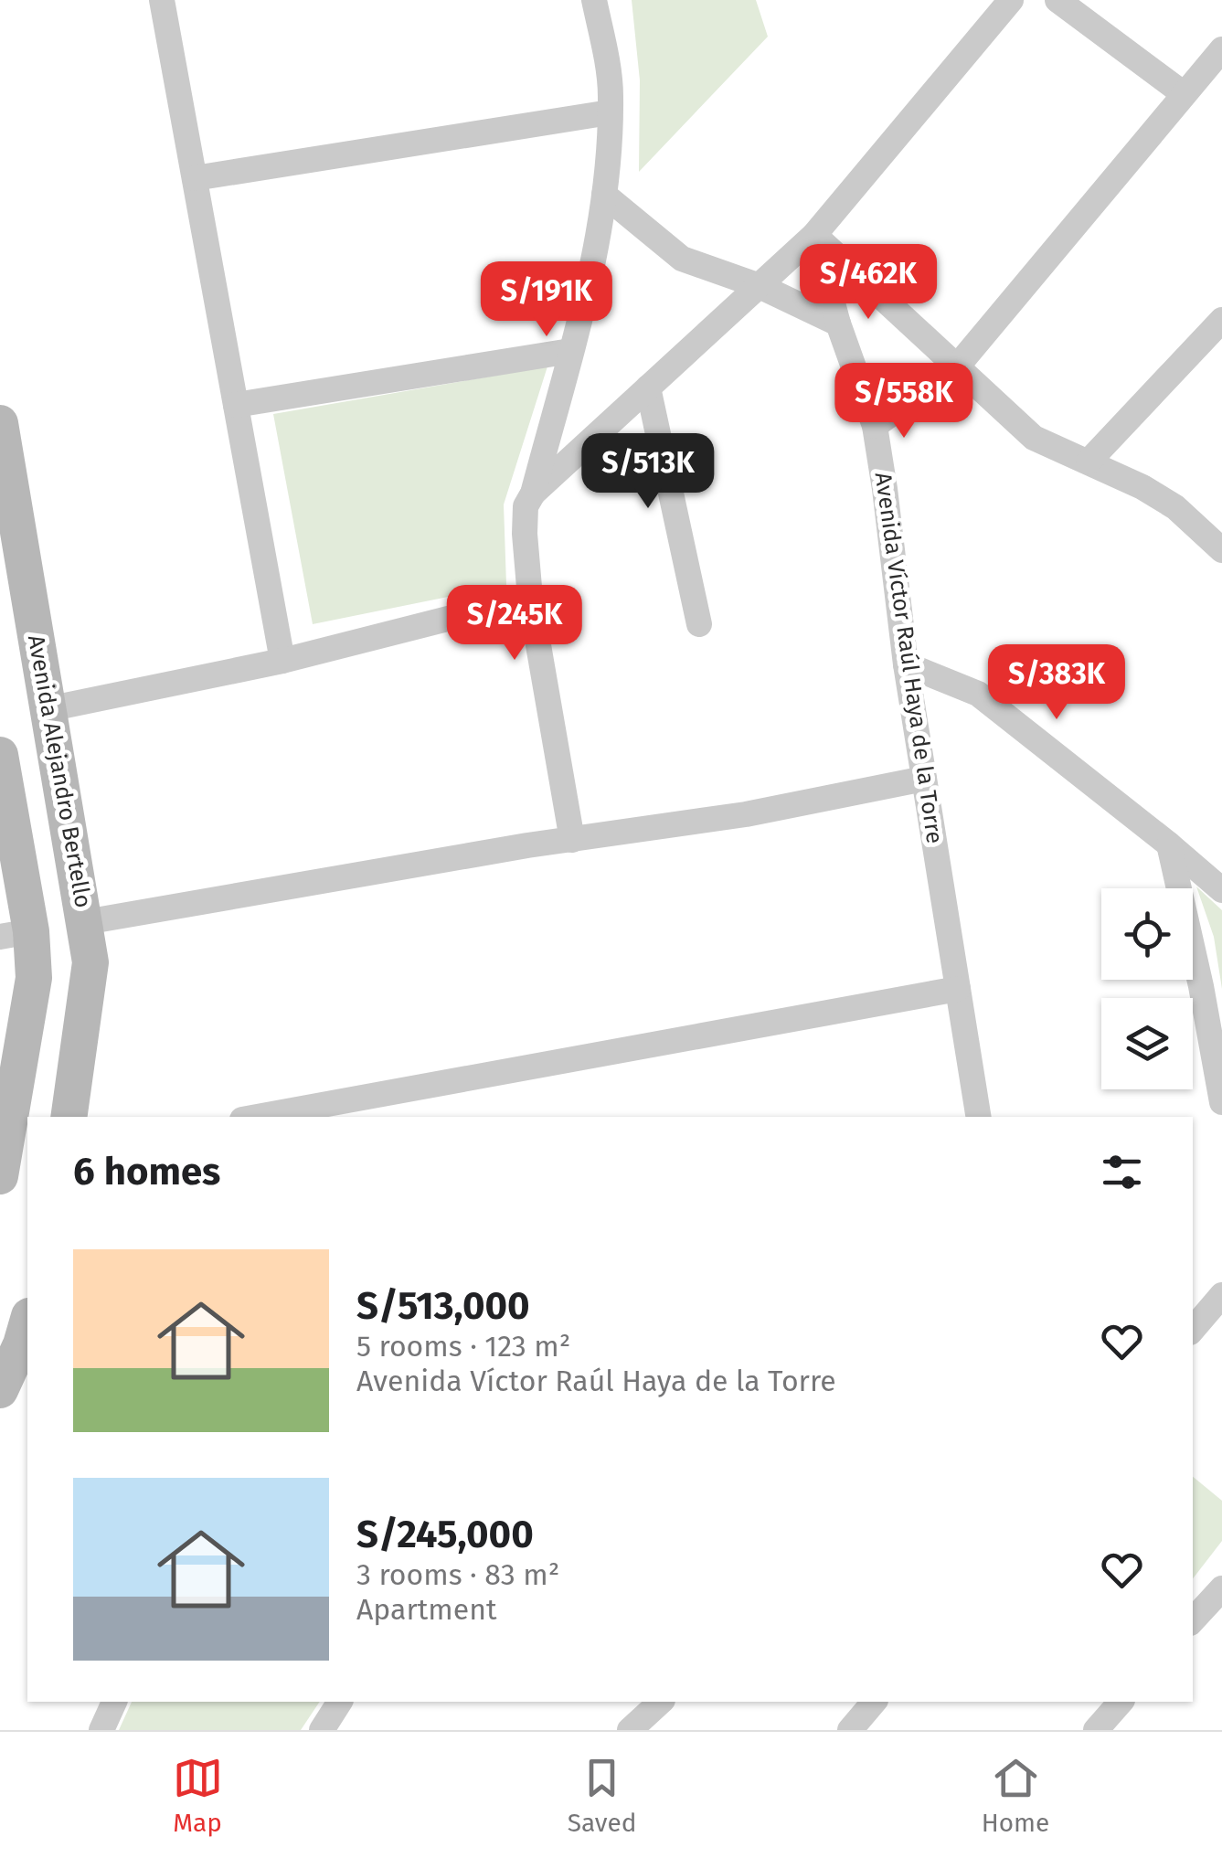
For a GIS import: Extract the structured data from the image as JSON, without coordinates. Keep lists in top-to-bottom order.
{
  "streets": {
    "main road": ["Avenida Alejandro Bertello"],
    "street": ["Avenida Víctor Raúl Haya de la Torre"]
  },
  "page": {
    "price": [
      "S/462K",
      "S/191K",
      "S/558K",
      "S/513K",
      "S/245K",
      "S/383K"
    ],
    "heading": "6 homes",
    "list": [
      {
        "name": "S/513,000",
        "note": "5 rooms · 123 m² · Avenida Víctor Raúl Haya de la Torre"
      },
      {
        "name": "S/245,000",
        "note": "3 rooms · 83 m² · Apartment"
      }
    ],
    "tabs": ["Map", "Saved", "Home"]
  }
}
